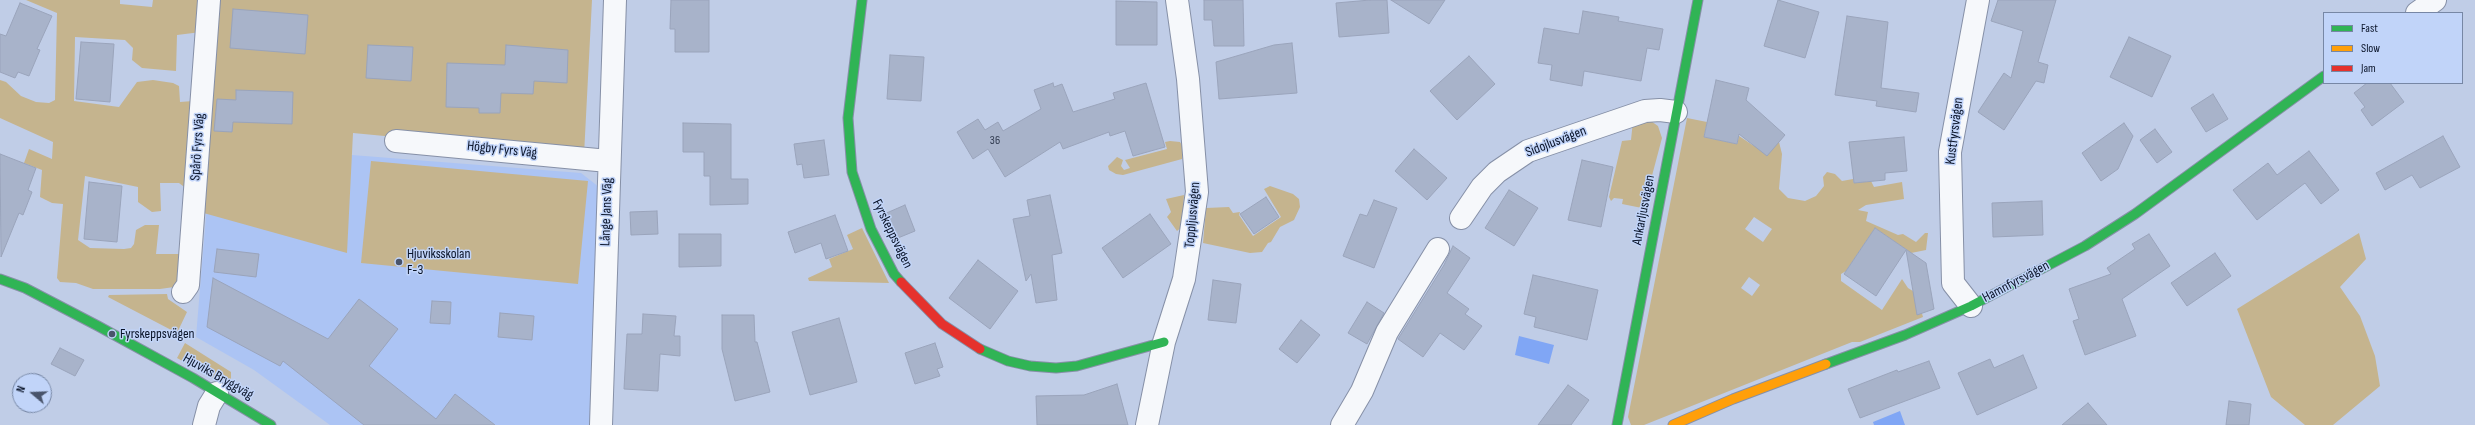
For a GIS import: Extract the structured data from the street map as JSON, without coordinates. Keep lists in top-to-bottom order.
{
  "streets": {
    "street": [
      "Kustfyrsvägen",
      "Sidojlusvägen",
      "Spårö Fyrs Väg",
      "Högby Fyrs Väg",
      "Ankarljusvägen",
      "Långe Jans Väg",
      "Toppljusvägen",
      "Fyrskeppsvägen",
      "Hamnfyrsvägen",
      "Hjuviks Bryggväg"
    ]
  },
  "crossings": [
    ["Kustfyrsvägen", "Hamnfyrsvägen"],
    ["Sidojlusvägen", "Ankarljusvägen"],
    ["Högby Fyrs Väg", "Långe Jans Väg"],
    ["Toppljusvägen", "Fyrskeppsvägen"]
  ],
  "places": ["Hjuviksskolan F-3", "Fyrskeppsvägen"],
  "house_numbers": ["36"],
  "legend": ["Fast", "Slow", "Jam"],
  "north": "left"
}
